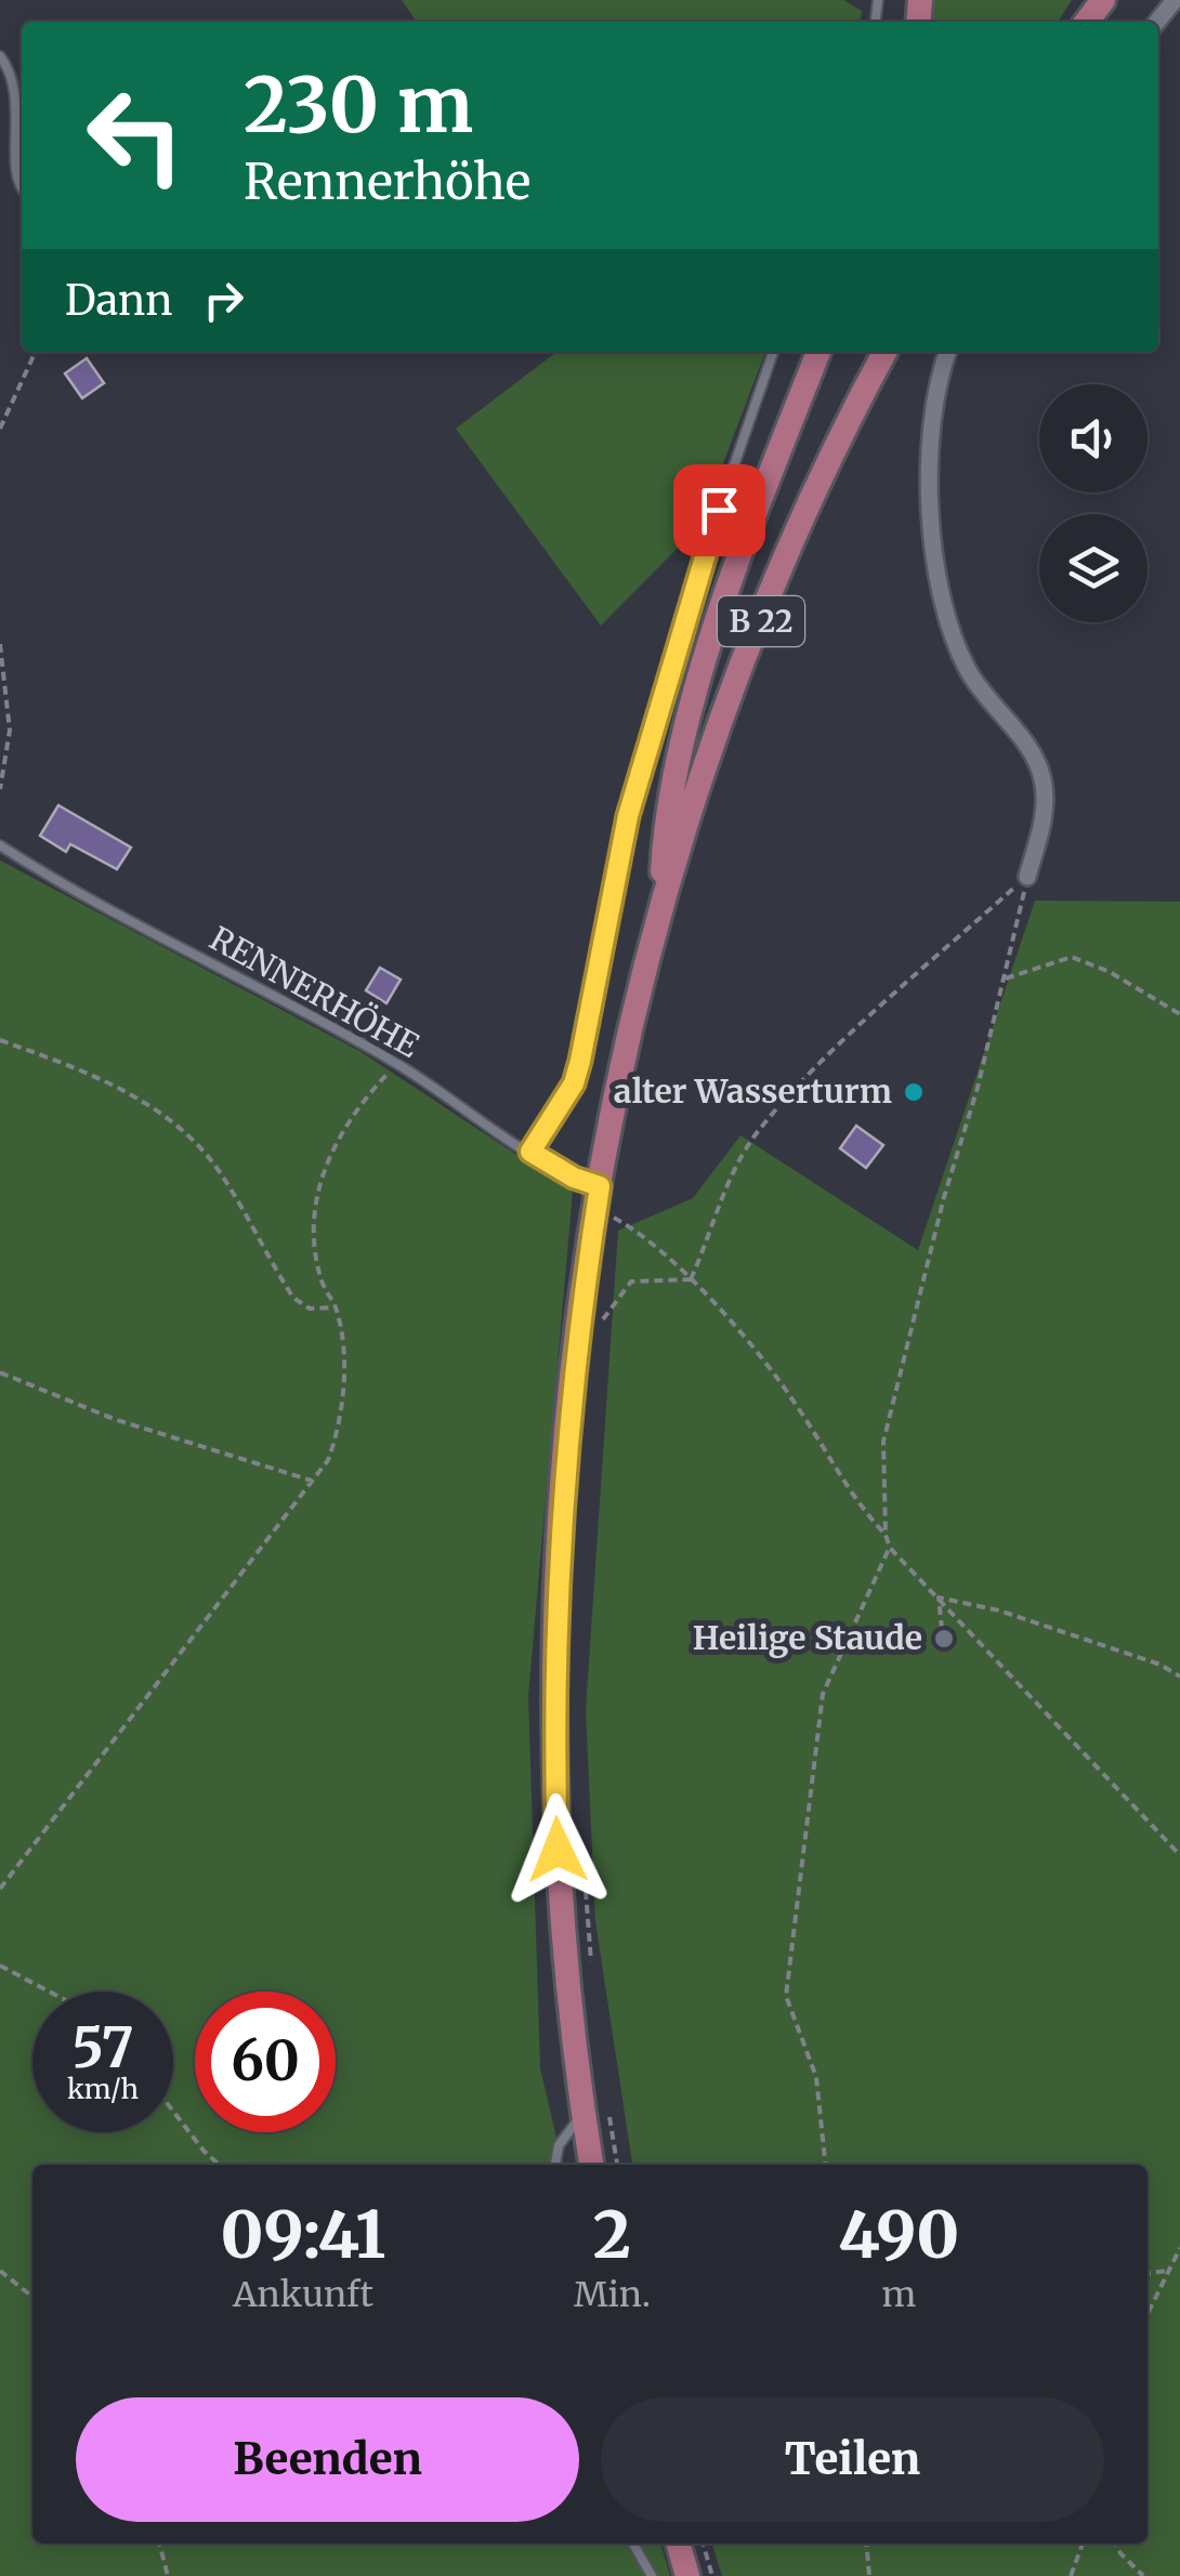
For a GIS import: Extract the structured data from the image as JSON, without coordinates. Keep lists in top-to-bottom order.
{
  "streets": {
    "main road": ["B 22"],
    "lane": ["RENNERHÖHE"]
  },
  "crossings": [
    ["B 22", "RENNERHÖHE"]
  ],
  "places": ["alter Wasserturm", "Heilige Staude"],
  "page": {
    "turn": ["230 m", "Rennerhöhe"],
    "then": "Dann",
    "speed": "57 km/h",
    "limit": "60",
    "eta": [
      "09:41",
      "Ankunft",
      "2",
      "Min.",
      "490",
      "m"
    ],
    "buttons": ["Beenden", "Teilen"]
  }
}
